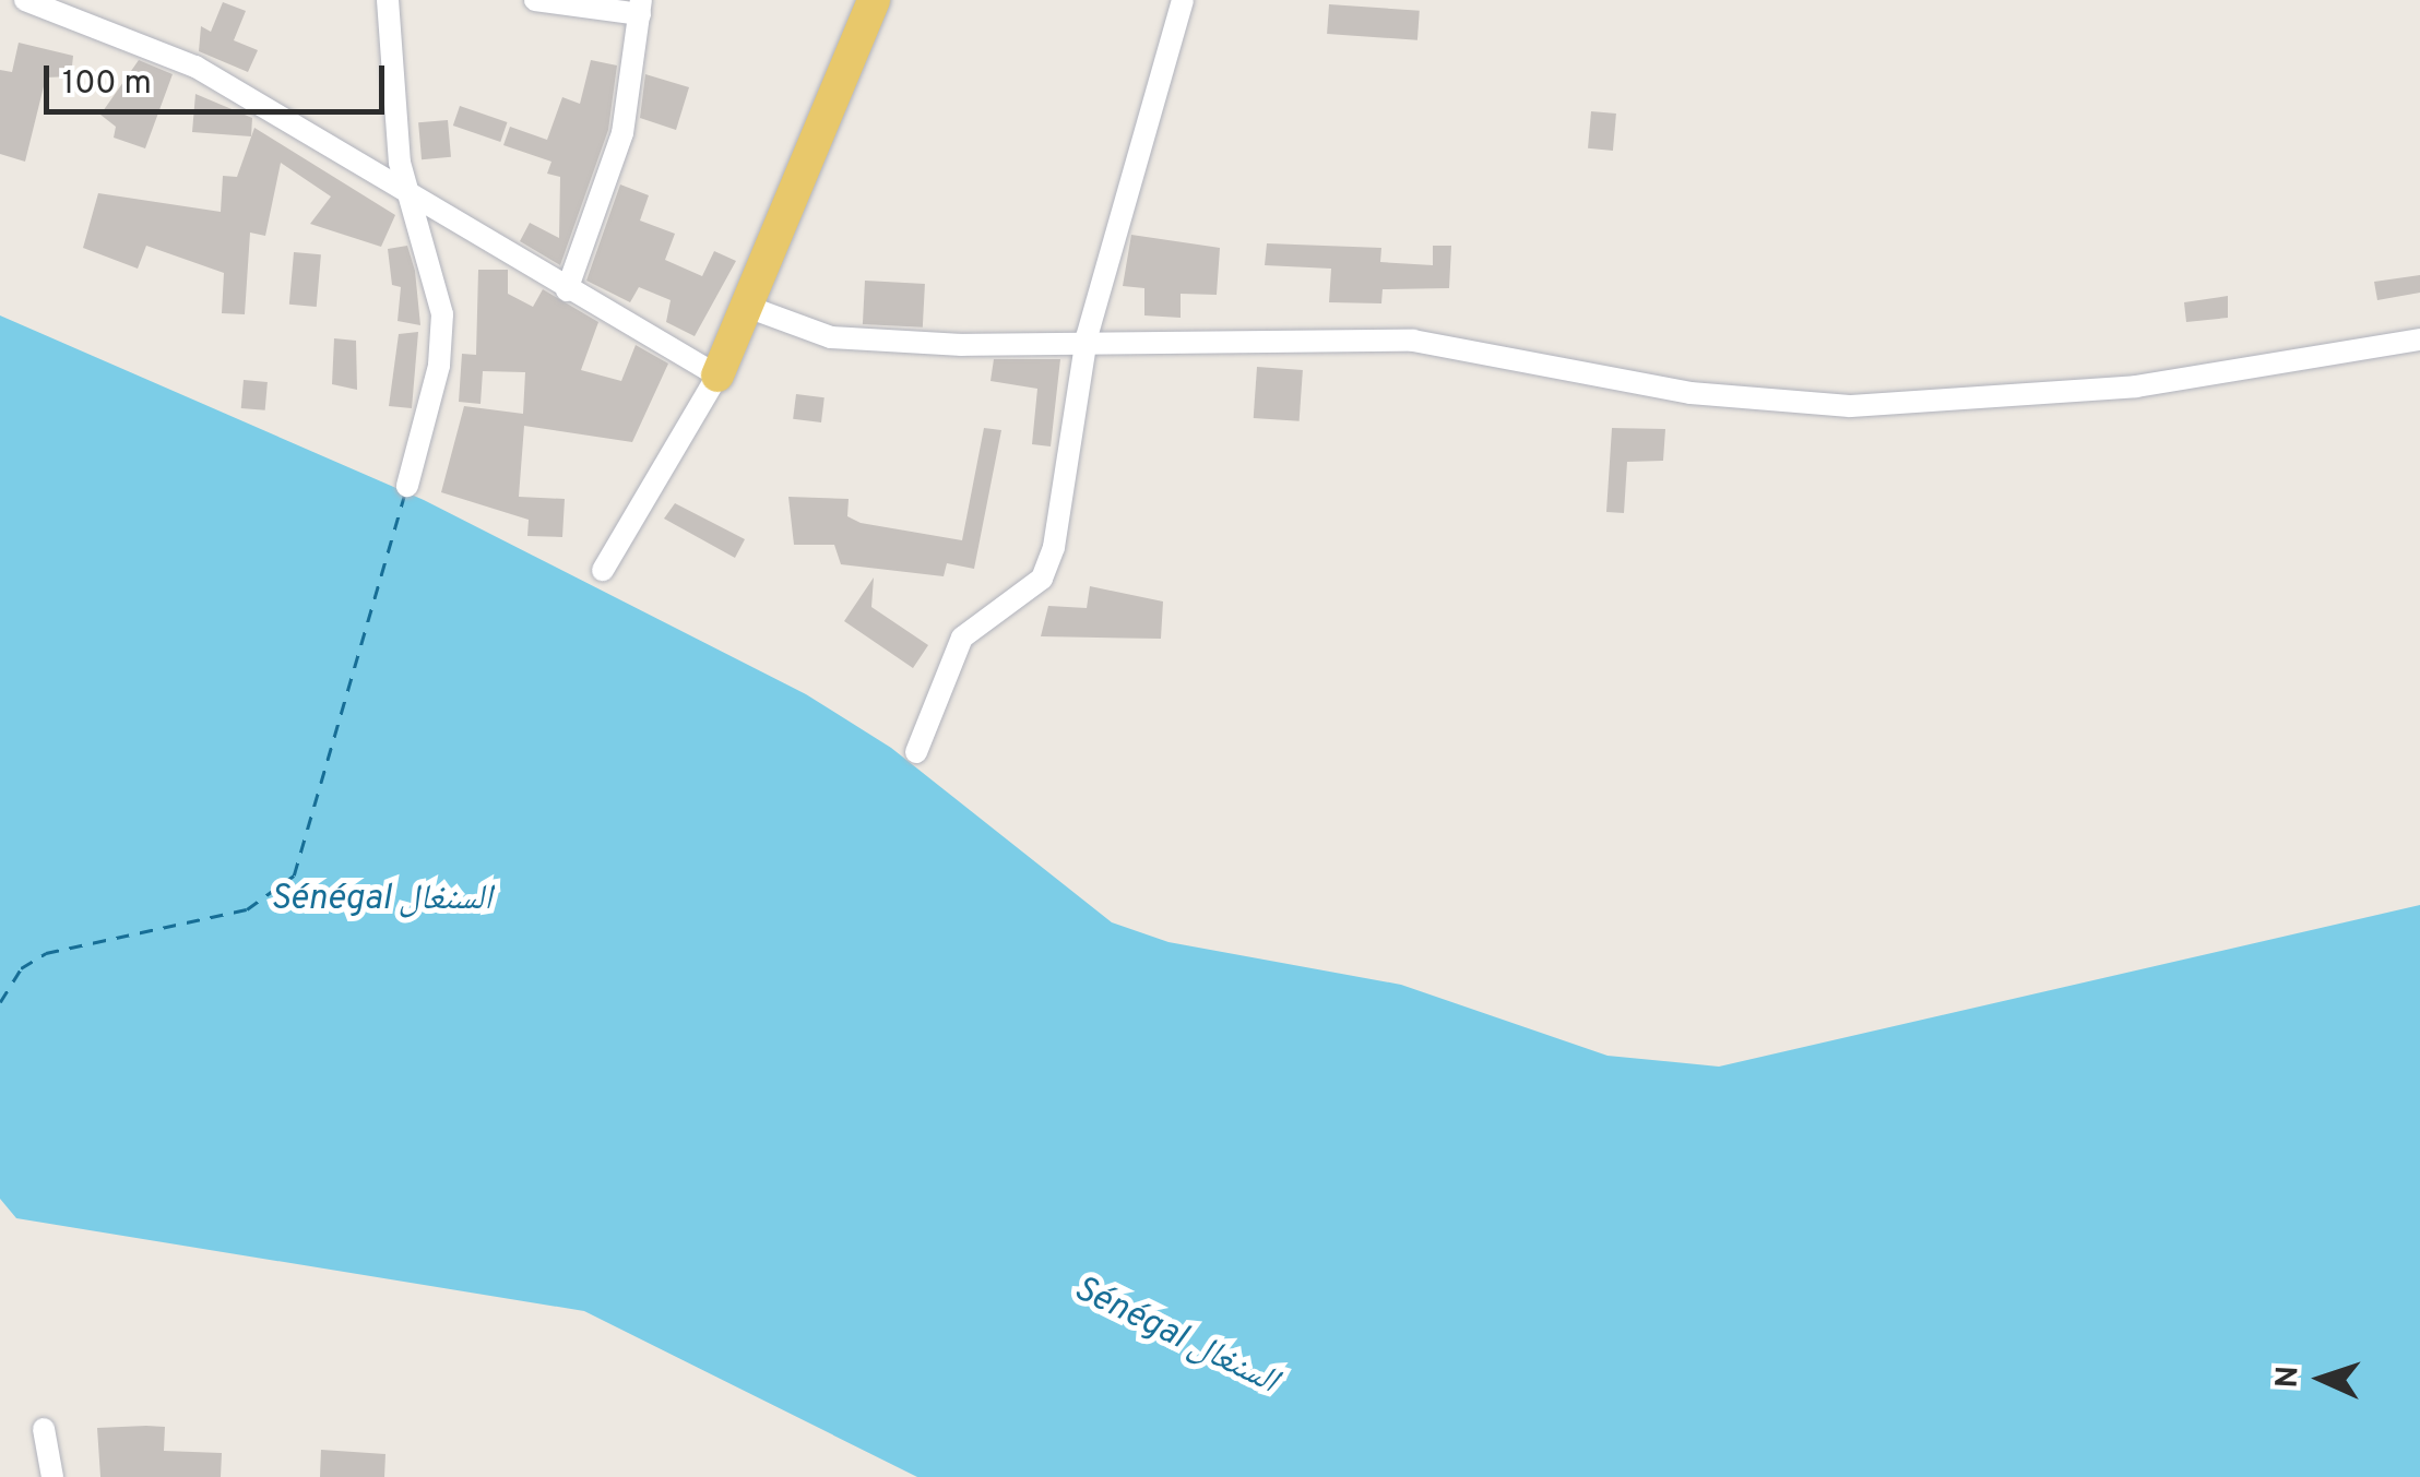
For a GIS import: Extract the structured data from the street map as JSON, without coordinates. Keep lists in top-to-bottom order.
{
  "water": ["Sénégal السنغال"],
  "scale_bar": "100 m",
  "north": "left"
}
